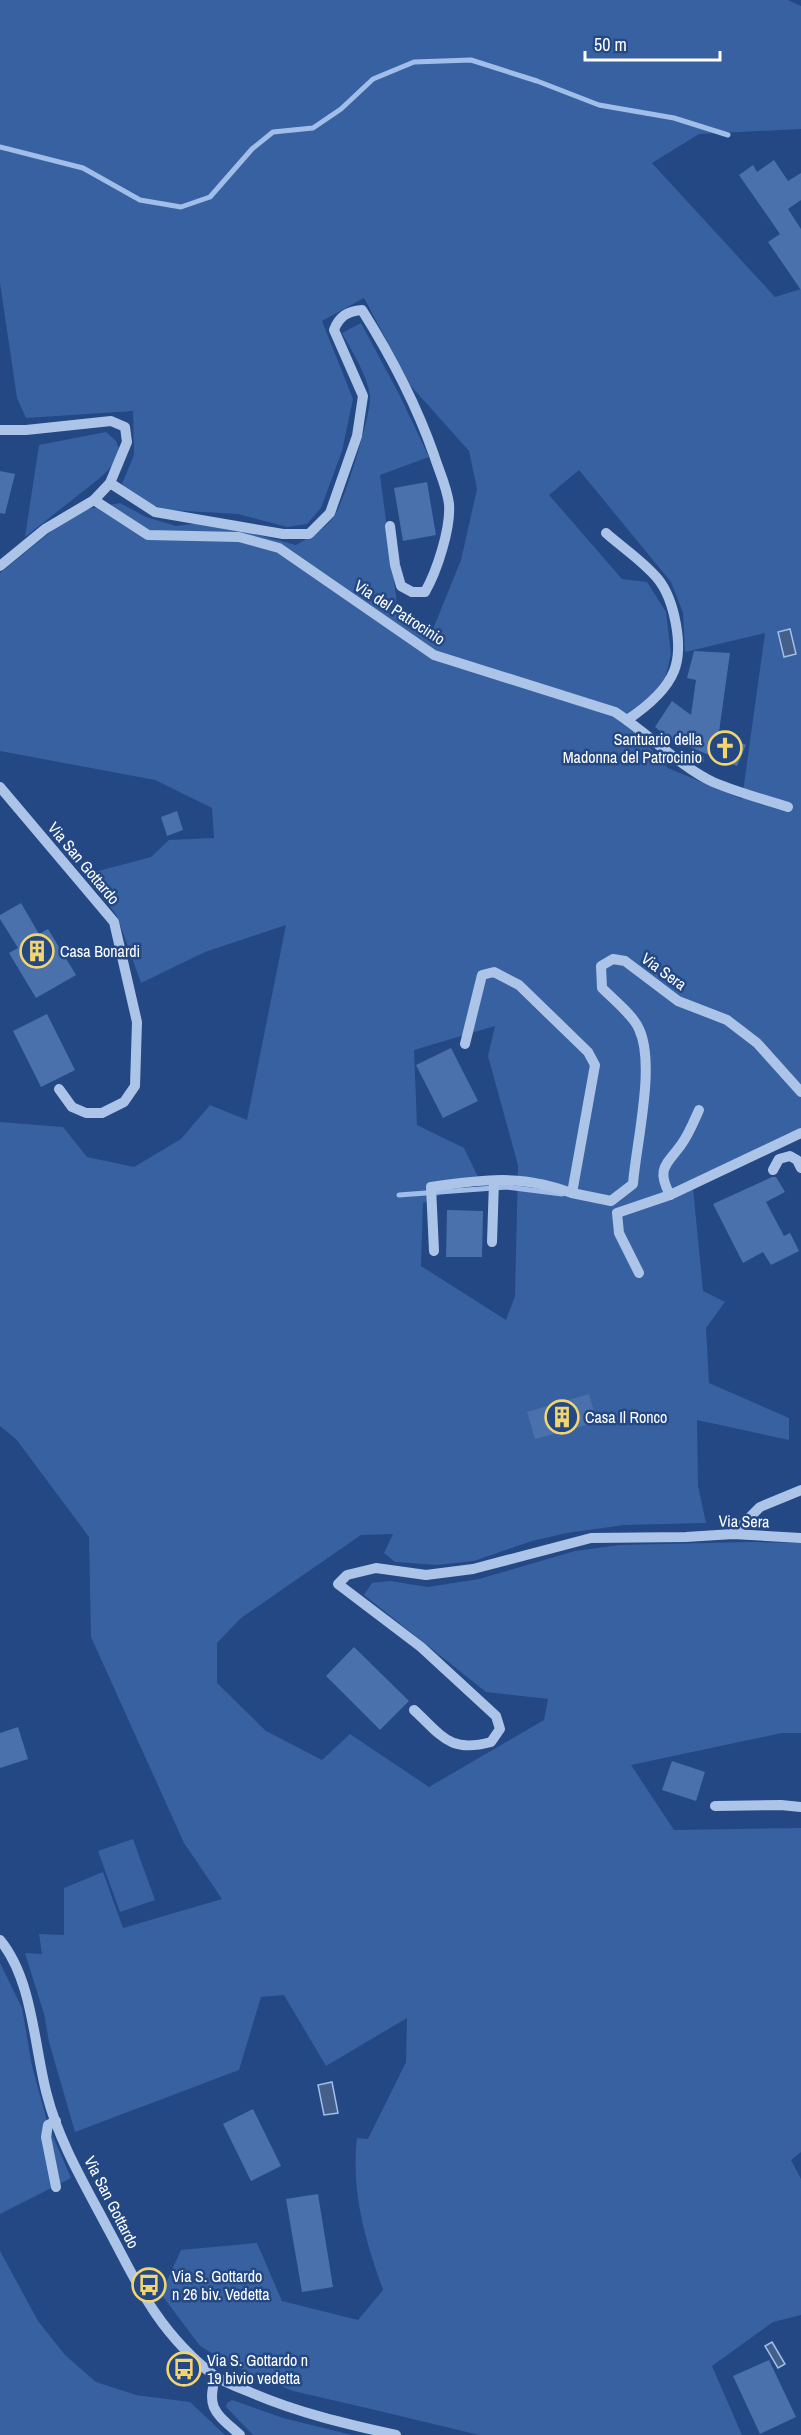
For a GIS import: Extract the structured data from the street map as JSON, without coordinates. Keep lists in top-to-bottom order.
{
  "streets": {
    "street": ["Via del Patrocinio", "Via San Gottardo", "Via Sera"]
  },
  "places": {
    "church": ["Santuario della Madonna del Patrocinio"],
    "building": ["Casa Bonardi", "Casa Il Ronco"],
    "bus stop": ["Via S. Gottardo n 26 biv. Vedetta", "Via S. Gottardo n 19 bivio vedetta"]
  },
  "scale_bar": "50 m"
}
